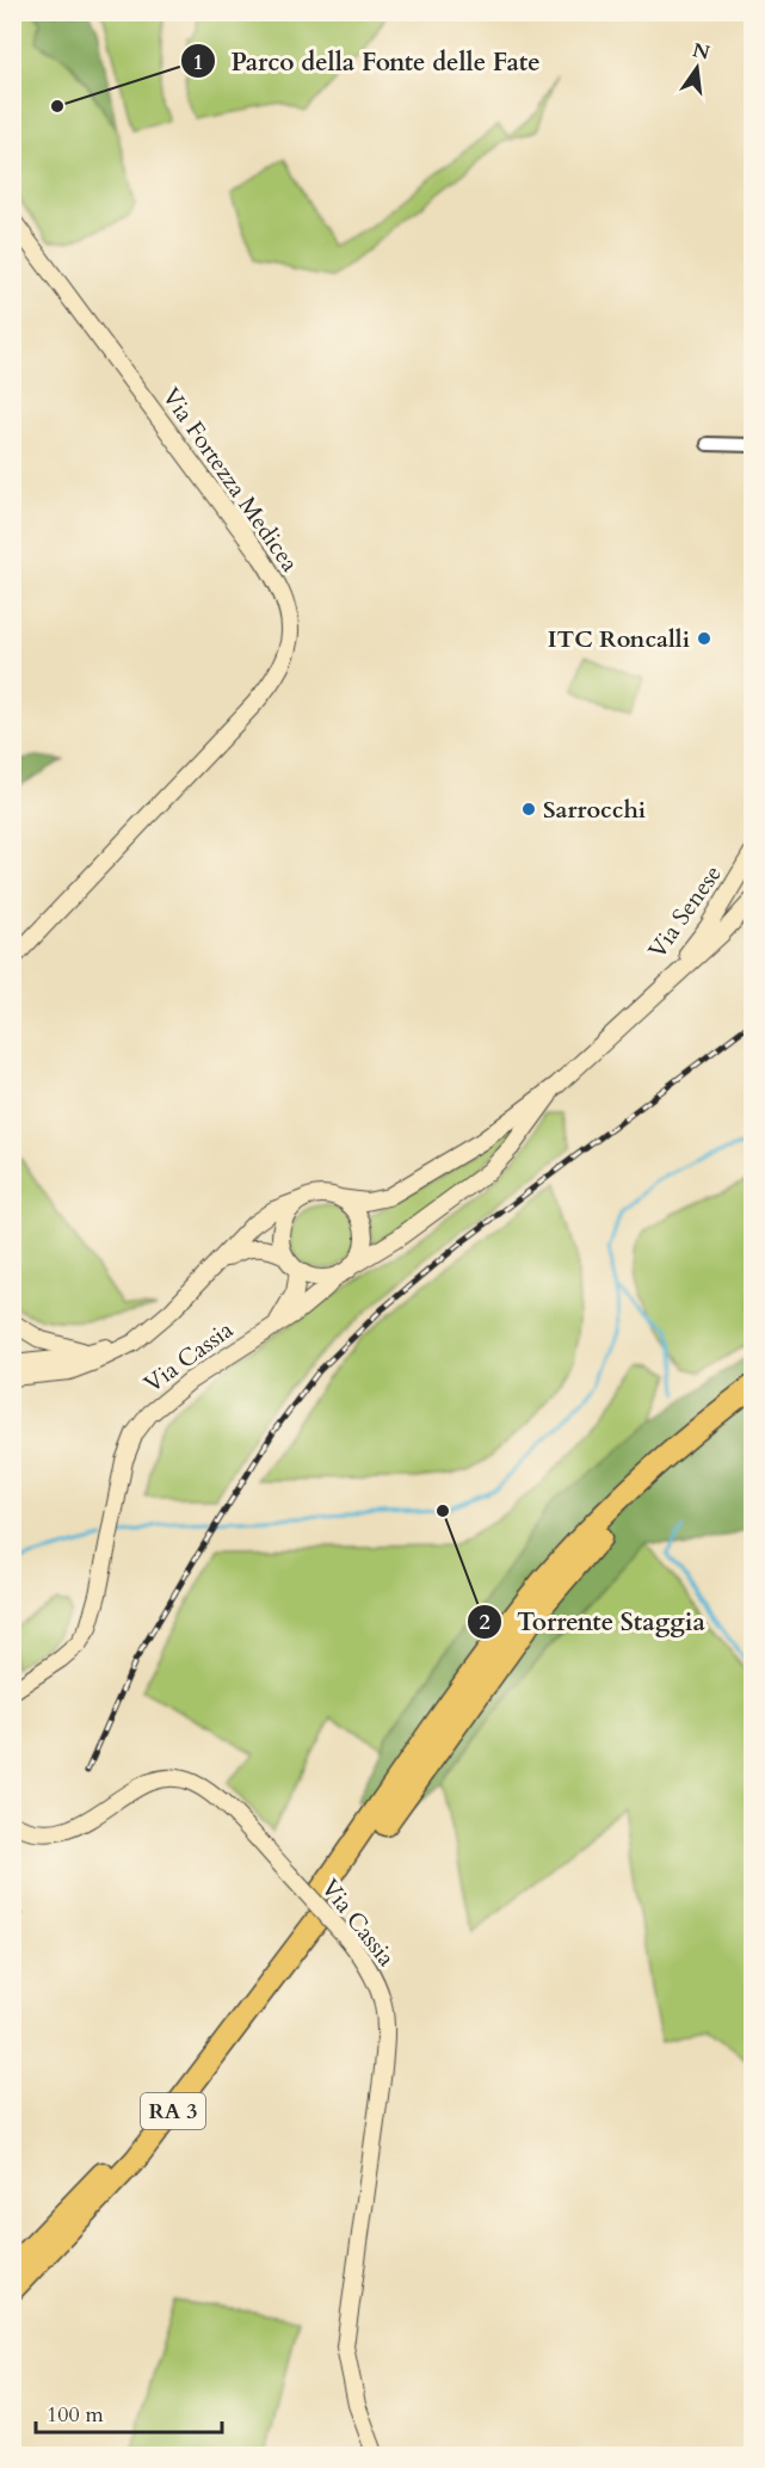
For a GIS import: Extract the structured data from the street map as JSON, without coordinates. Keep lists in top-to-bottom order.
{
  "streets": {
    "highway": ["RA 3"],
    "main road": ["Via Fortezza Medicea", "Via Senese", "Via Cassia"]
  },
  "crossings": [
    ["Via Senese", "Via Cassia"]
  ],
  "places": [
    "Parco della Fonte delle Fate",
    "ITC Roncalli",
    "Sarrocchi",
    "Torrente Staggia"
  ],
  "scale_bar": "100 m",
  "north": "top"
}
